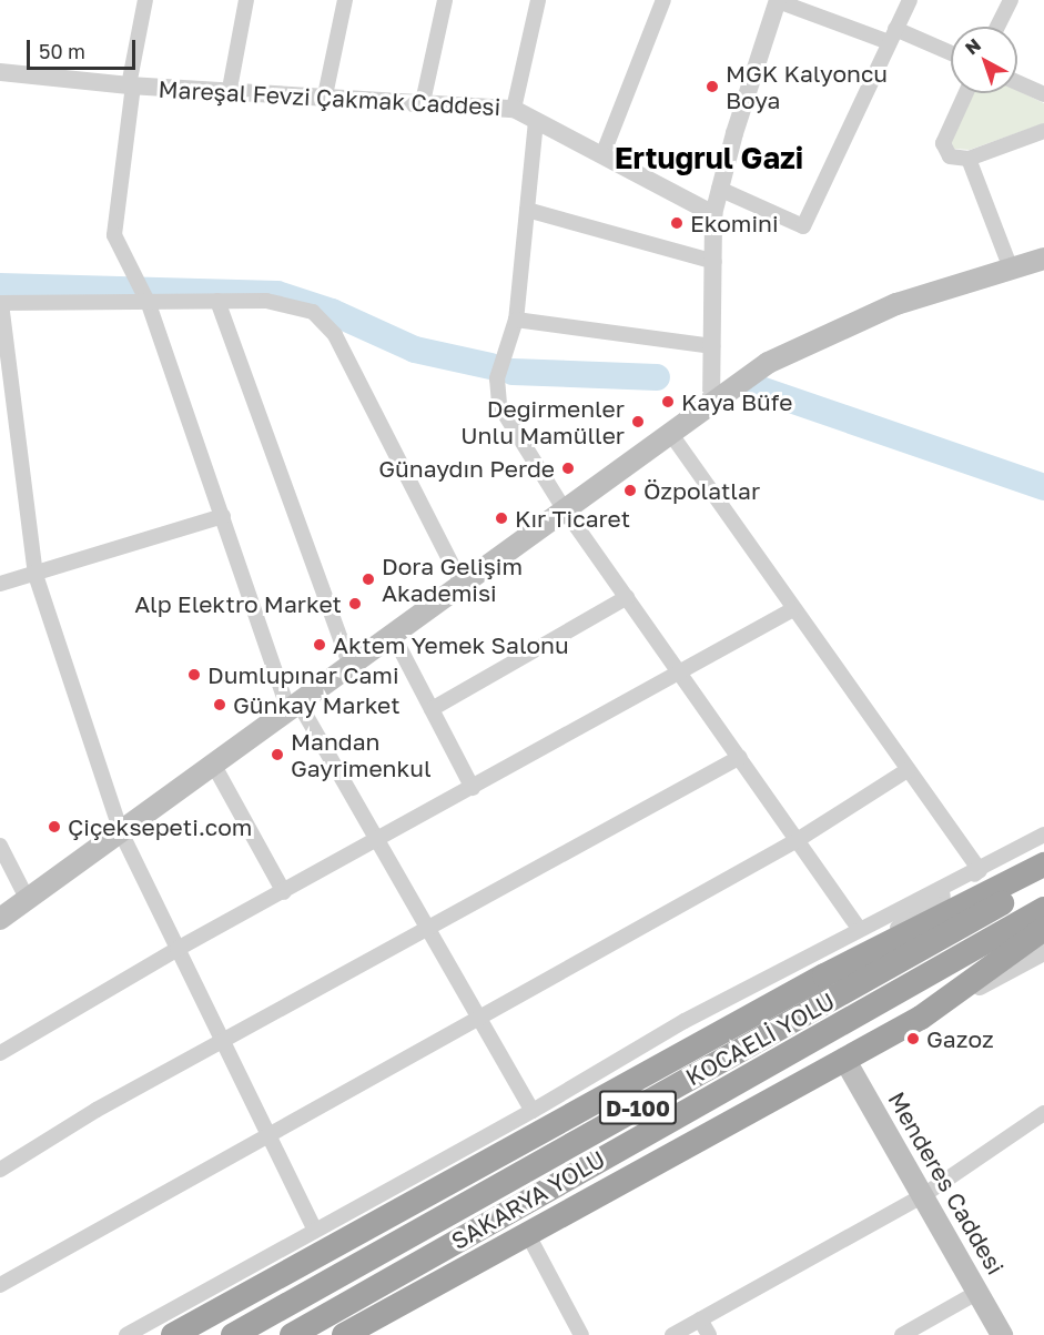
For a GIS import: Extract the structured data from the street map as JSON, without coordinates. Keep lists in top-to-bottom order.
{
  "streets": {
    "highway": ["KOCAELİ YOLU", "D-100", "SAKARYA YOLU"],
    "main road": ["Menderes Caddesi"],
    "street": ["Mareşal Fevzi Çakmak Caddesi"]
  },
  "districts": ["Ertuğrul Gazi"],
  "places": [
    "MGK Kalyoncu Boya",
    "Ekomini",
    "Kaya Büfe",
    "Değirmenler Unlu Mamüller",
    "Günaydın Perde",
    "Özpolatlar",
    "Kır Ticaret",
    "Dora Gelişim Akademisi",
    "Alp Elektro Market",
    "Aktem Yemek Salonu",
    "Dumlupınar Cami",
    "Günkay Market",
    "Mandan Gayrimenkul",
    "Çiçeksepeti.com",
    "Gazoz"
  ],
  "scale_bar": "50 m",
  "north": "top left"
}
